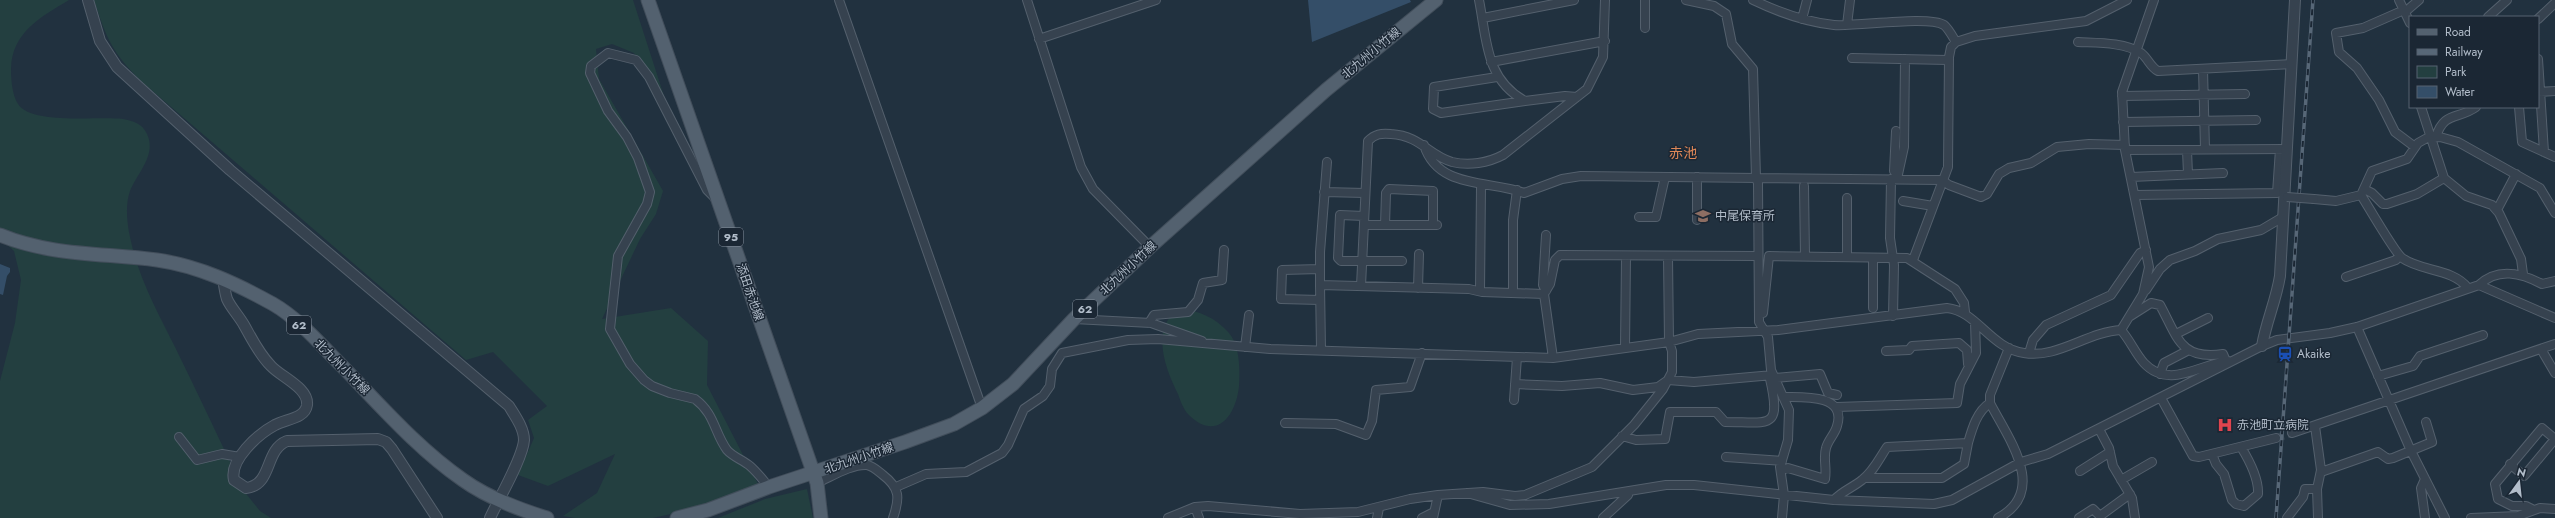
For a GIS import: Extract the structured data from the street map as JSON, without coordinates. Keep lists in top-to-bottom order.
{
  "streets": {
    "main road": [
      "北九州小竹線",
      "95",
      "添田赤池線",
      "62"
    ]
  },
  "crossings": [
    ["北九州小竹線", "添田赤池線"]
  ],
  "districts": ["赤池"],
  "places": {
    "school or university": ["中尾保育所"],
    "station": ["Akaike"],
    "hospital": ["赤池町立病院"]
  },
  "legend": [
    "Road",
    "Railway",
    "Park",
    "Water"
  ],
  "north": "top"
}
